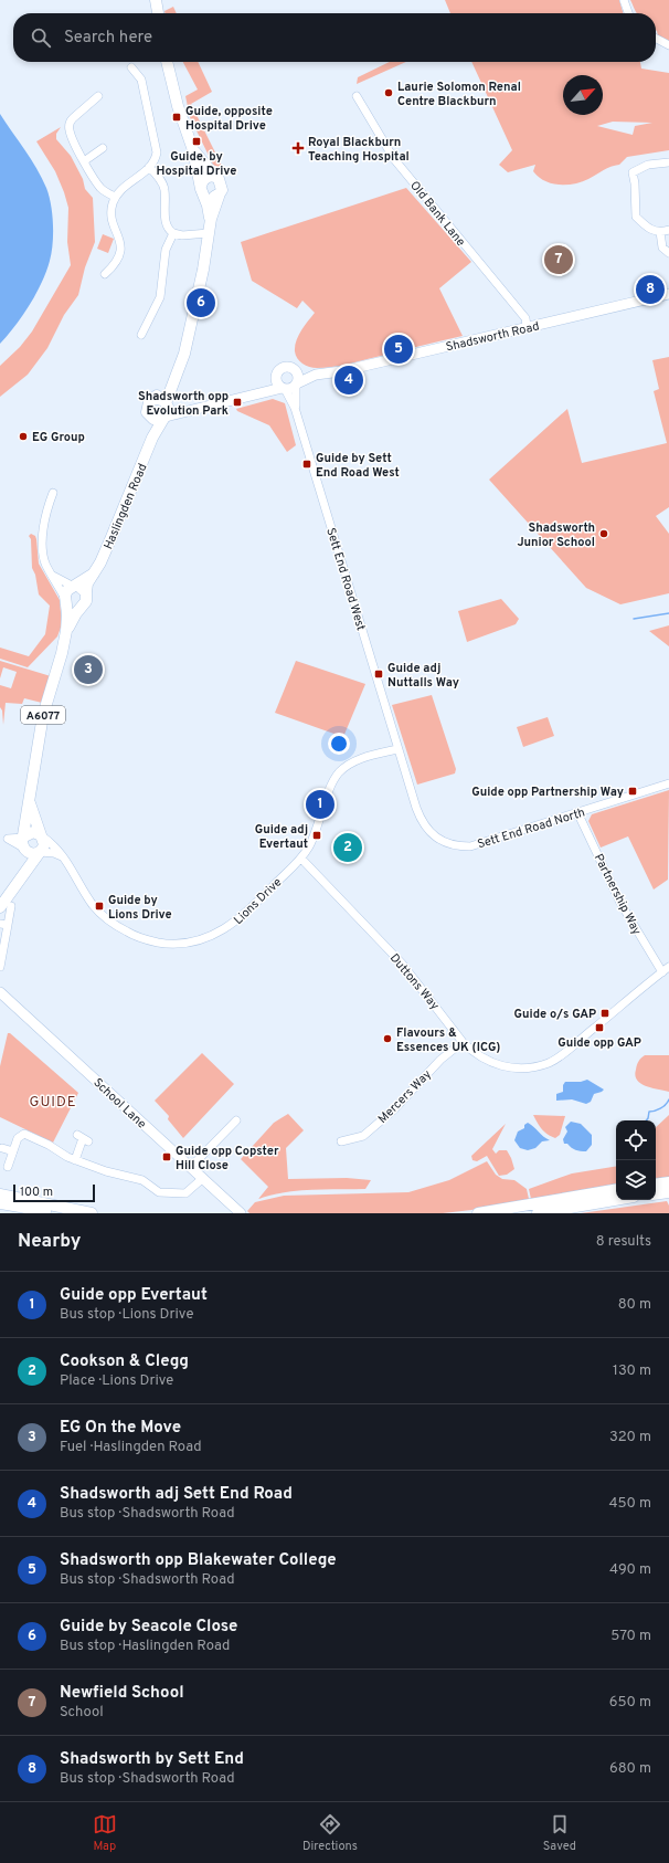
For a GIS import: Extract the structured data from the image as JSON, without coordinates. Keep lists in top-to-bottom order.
{
  "streets": {
    "highway": ["Haslingden Road", "A6077"],
    "main road": ["Shadsworth Road", "School Lane"],
    "street": [
      "Old Bank Lane",
      "Sett End Road West",
      "Sett End Road North",
      "Partnership Way",
      "Lions Drive",
      "Duttons Way",
      "Mercers Way"
    ]
  },
  "crossings": [
    ["Old Bank Lane", "Shadsworth Road"],
    ["Shadsworth Road", "Haslingden Road"],
    ["Shadsworth Road", "Sett End Road West"],
    ["Shadsworth Road", "A6077"],
    ["Haslingden Road", "A6077"],
    ["Sett End Road West", "Sett End Road North"],
    ["Sett End Road West", "Lions Drive"],
    ["A6077", "Lions Drive"],
    ["Sett End Road North", "Partnership Way"],
    ["Sett End Road North", "Lions Drive"],
    ["Partnership Way", "Duttons Way"],
    ["Lions Drive", "Duttons Way"],
    ["Duttons Way", "Mercers Way"]
  ],
  "districts": ["GUIDE"],
  "places": {
    "other": [
      "Laurie Solomon Renal Centre Blackburn",
      "EG Group",
      "Shadsworth Junior School",
      "Flavours & Essences UK (ICG)"
    ],
    "transit": [
      "Guide, opposite Hospital Drive",
      "Guide, by Hospital Drive",
      "Shadsworth opp Evolution Park",
      "Guide by Sett End Road West",
      "Guide adj Nuttalls Way",
      "Guide opp Partnership Way",
      "Guide adj Evertaut",
      "Guide by Lions Drive",
      "Guide o/s GAP",
      "Guide opp GAP",
      "Guide opp Copster Hill Close"
    ],
    "health": ["Royal Blackburn Teaching Hospital"]
  },
  "scale_bar": "100 m",
  "north": "top right",
  "page": {
    "search": "Search here",
    "pins": [
      "7",
      "8",
      "6",
      "5",
      "4",
      "3",
      "1",
      "2"
    ],
    "scale": "100 m",
    "heading": ["Nearby", "8 results"],
    "list": [
      {
        "mark": "1",
        "name": "Guide opp Evertaut",
        "note": "Bus stop · Lions Drive",
        "value": "80 m"
      },
      {
        "mark": "2",
        "name": "Cookson & Clegg",
        "note": "Place · Lions Drive",
        "value": "130 m"
      },
      {
        "mark": "3",
        "name": "EG On the Move",
        "note": "Fuel · Haslingden Road",
        "value": "320 m"
      },
      {
        "mark": "4",
        "name": "Shadsworth adj Sett End Road",
        "note": "Bus stop · Shadsworth Road",
        "value": "450 m"
      },
      {
        "mark": "5",
        "name": "Shadsworth opp Blakewater College",
        "note": "Bus stop · Shadsworth Road",
        "value": "490 m"
      },
      {
        "mark": "6",
        "name": "Guide by Seacole Close",
        "note": "Bus stop · Haslingden Road",
        "value": "570 m"
      },
      {
        "mark": "7",
        "name": "Newfield School",
        "note": "School",
        "value": "650 m"
      },
      {
        "mark": "8",
        "name": "Shadsworth by Sett End",
        "note": "Bus stop · Shadsworth Road",
        "value": "680 m"
      }
    ],
    "nav": ["Map", "Directions", "Saved"]
  }
}
